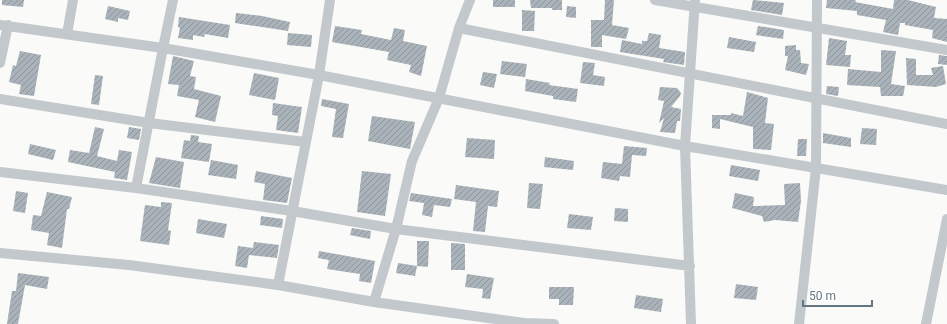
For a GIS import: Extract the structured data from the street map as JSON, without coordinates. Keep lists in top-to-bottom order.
{
  "scale_bar": "50 m"
}
